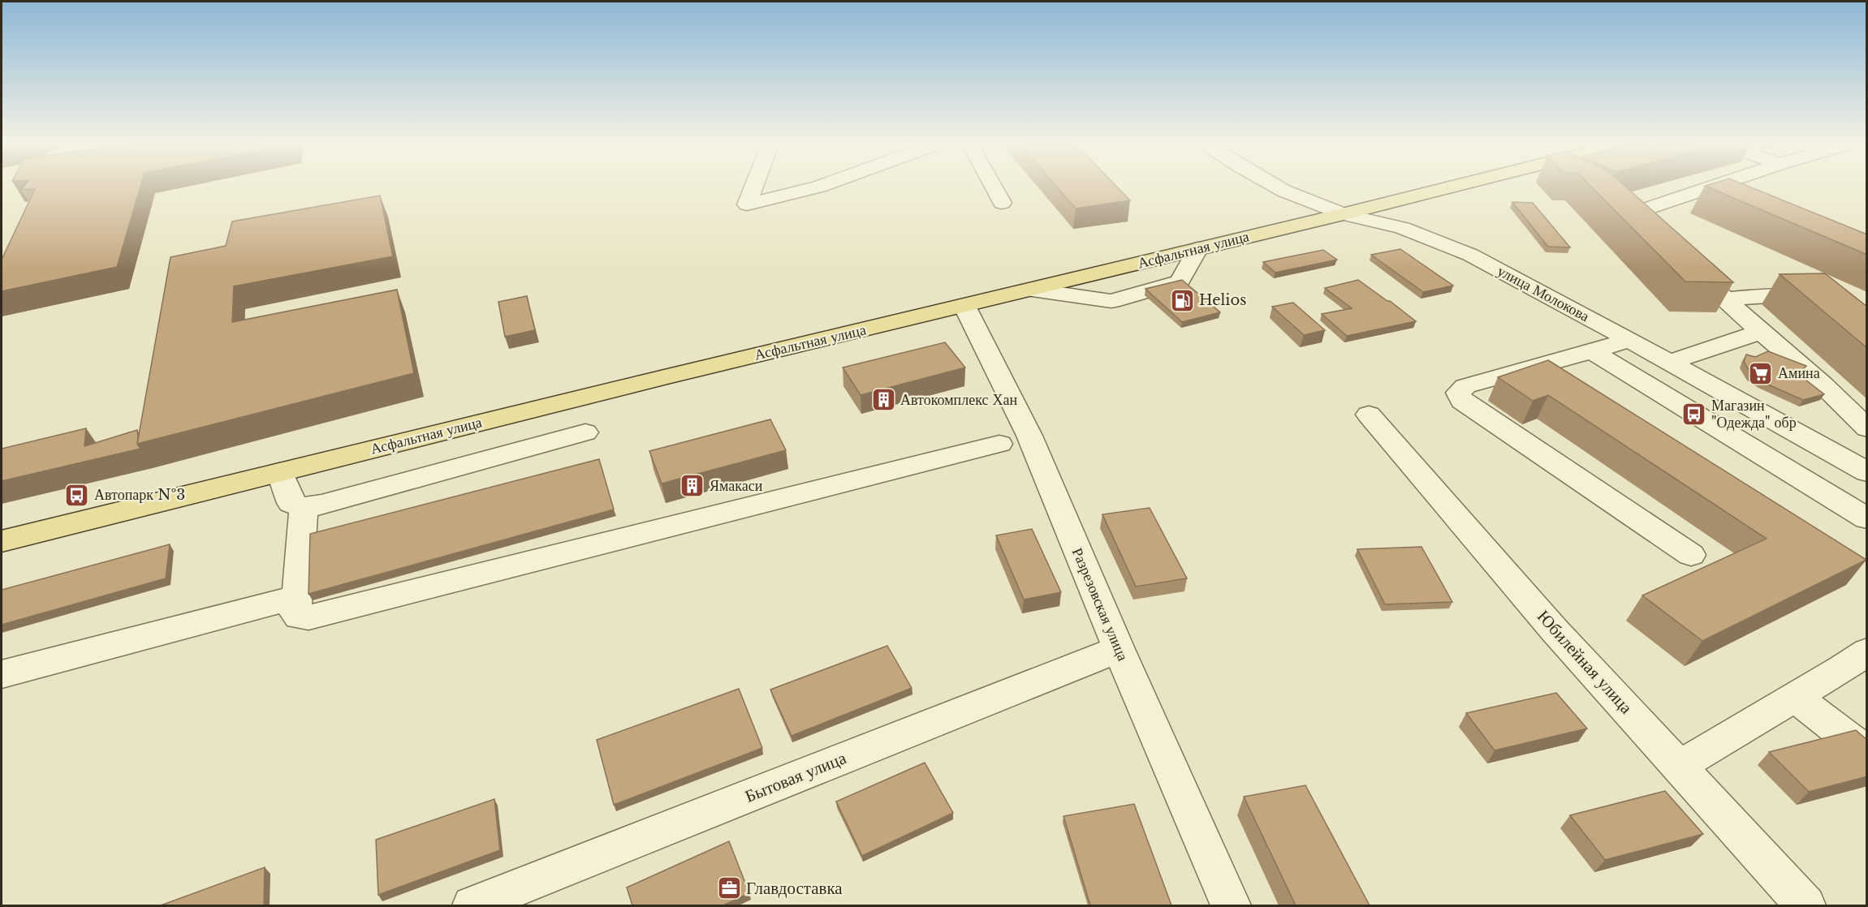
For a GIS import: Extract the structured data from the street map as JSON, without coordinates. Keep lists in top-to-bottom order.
{
  "streets": {
    "main road": ["Асфальтная улица"],
    "street": [
      "улица Молокова",
      "Разрезовская улица",
      "Юбилейная улица",
      "Бытовая улица"
    ]
  },
  "crossings": [
    ["Асфальтная улица", "улица Молокова"],
    ["Асфальтная улица", "Разрезовская улица"],
    ["Разрезовская улица", "Бытовая улица"]
  ],
  "places": {
    "fuel station": ["Helios"],
    "supermarket": ["Амина"],
    "building": ["Автокомплекс Хан", "Ямакаси"],
    "bus stop": ["Магазин \"Одежда\" обр", "Автопарк №3"],
    "office": ["Главдоставка"]
  }
}
